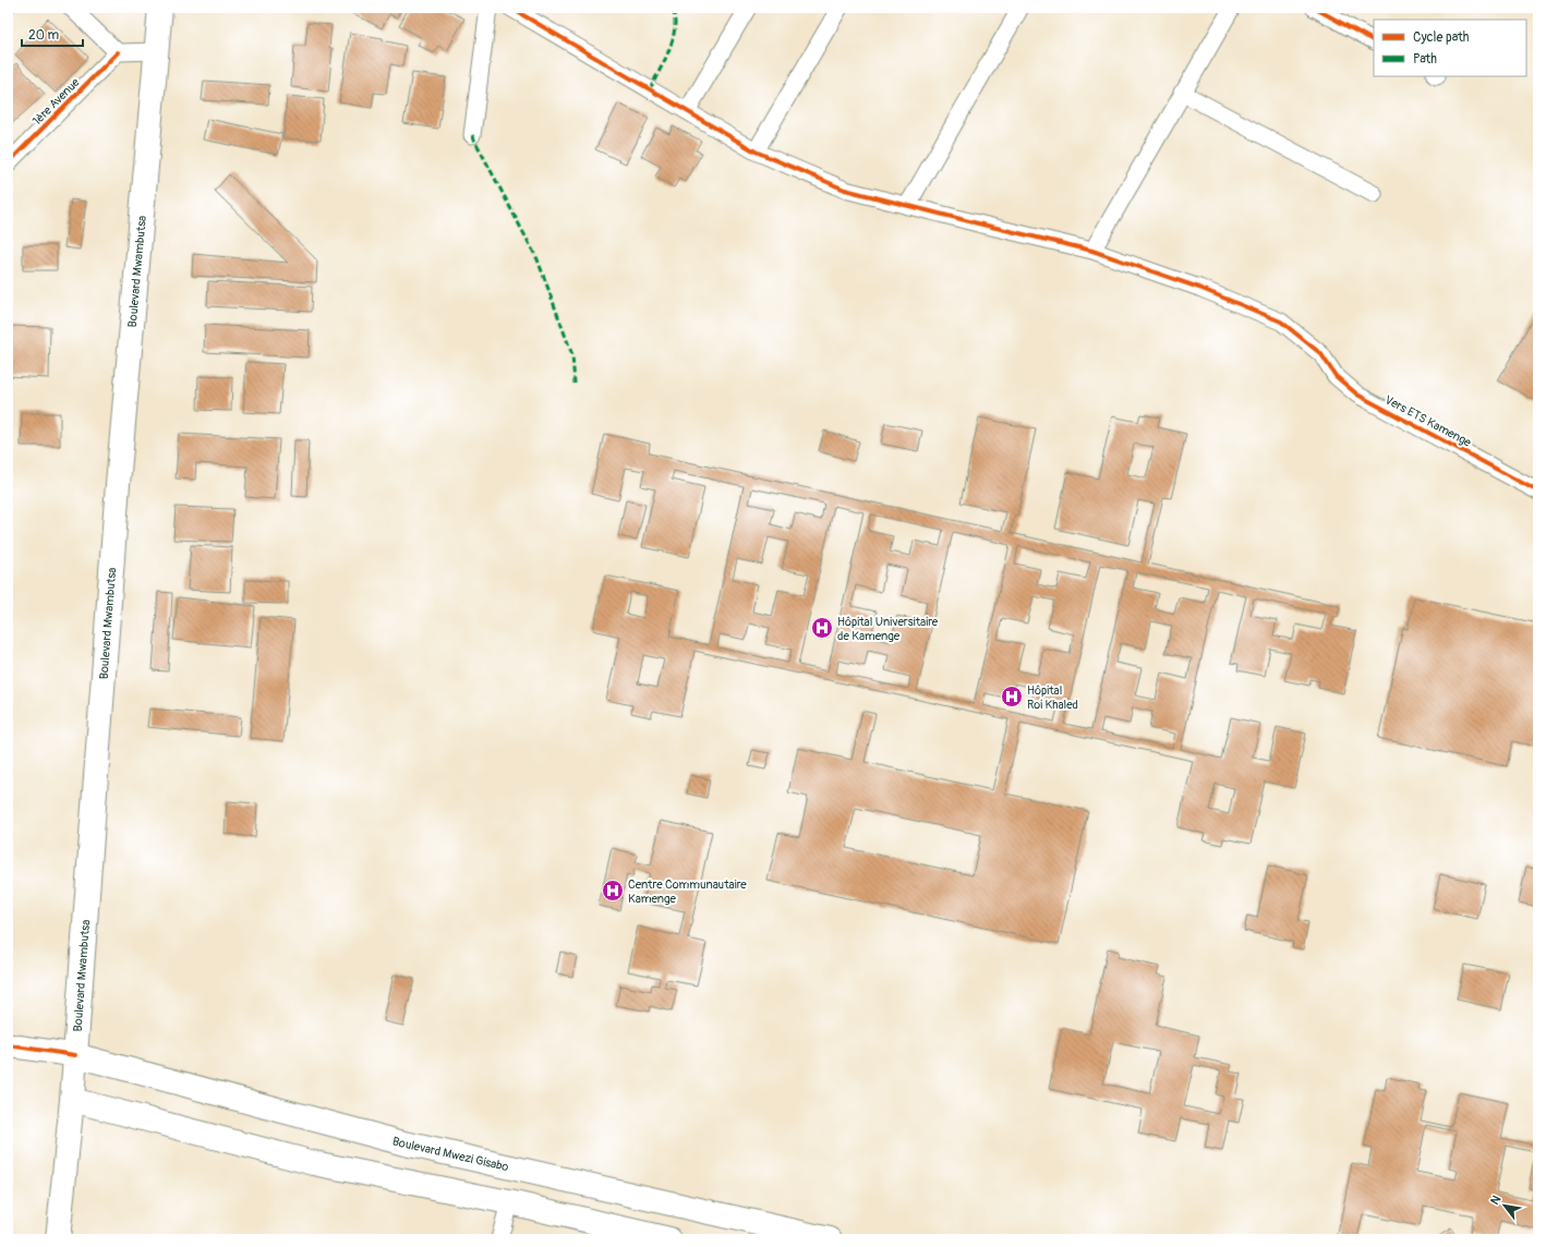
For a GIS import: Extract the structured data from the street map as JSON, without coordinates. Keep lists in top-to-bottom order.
{
  "streets": {
    "main road": ["Boulevard Mwambutsa", "Boulevard Mwezi Gisabo"],
    "street": ["1ère Avenue", "Vers ETS Kamenge"]
  },
  "crossings": [
    ["Boulevard Mwambutsa", "Boulevard Mwezi Gisabo"]
  ],
  "places": {
    "hospital": ["Hôpital Universitaire de Kamenge", "Hôpital Roi Khaled", "Centre Communautaire Kamenge"]
  },
  "legend": ["Cycle path", "Path"],
  "scale_bar": "20 m",
  "north": "top left"
}
